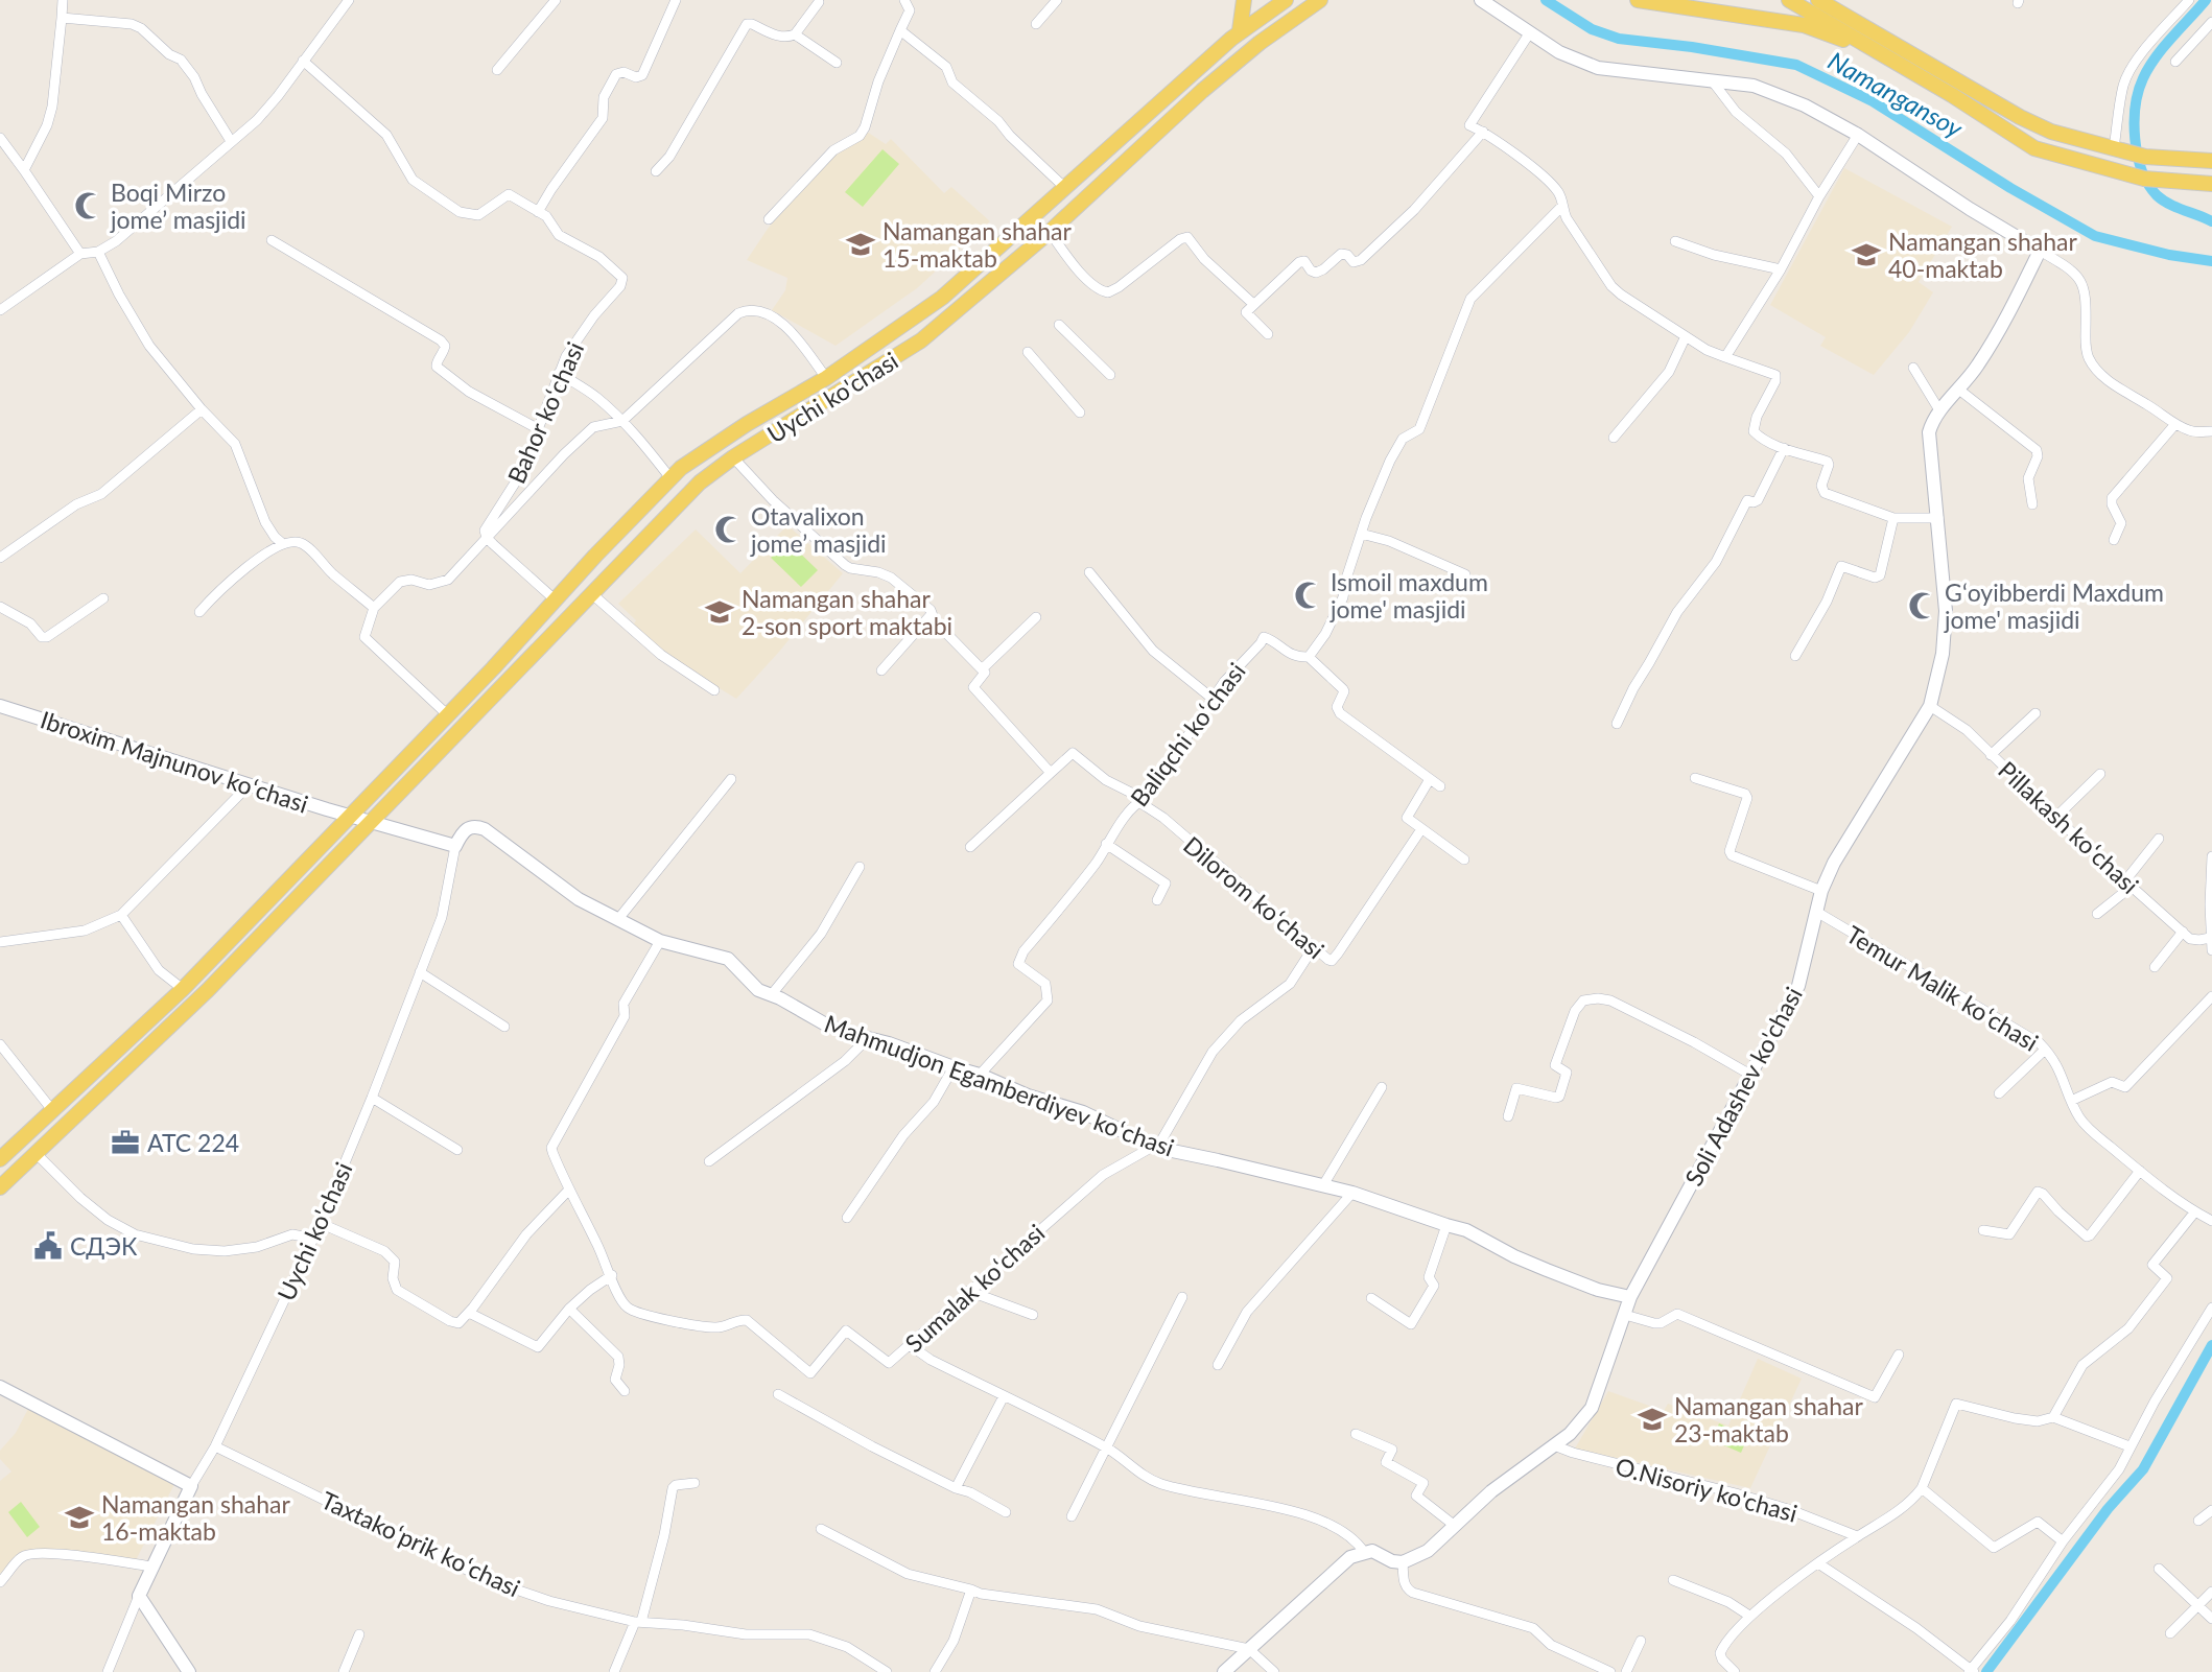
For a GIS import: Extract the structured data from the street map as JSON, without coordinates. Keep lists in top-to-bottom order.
{
  "streets": {
    "main road": ["Uychi ko'chasi"],
    "street": [
      "Bahor koʻchasi",
      "Baliqchi koʻchasi",
      "Ibroxim Majnunov koʻchasi",
      "Pillakash koʻchasi",
      "Dilorom koʻchasi",
      "Temur Malik koʻchasi",
      "Mahmudjon Egamberdiyev koʻchasi",
      "Soli Adashev ko'chasi",
      "Sumalak koʻchasi",
      "O.Nisoriy ko'chasi",
      "Taxtakoʻprik koʻchasi"
    ]
  },
  "crossings": [
    ["Uychi ko'chasi", "Ibroxim Majnunov koʻchasi"],
    ["Uychi ko'chasi", "Mahmudjon Egamberdiyev koʻchasi"],
    ["Uychi ko'chasi", "Taxtakoʻprik koʻchasi"],
    ["Baliqchi koʻchasi", "Dilorom koʻchasi"],
    ["Baliqchi koʻchasi", "Mahmudjon Egamberdiyev koʻchasi"],
    ["Pillakash koʻchasi", "Soli Adashev ko'chasi"],
    ["Temur Malik koʻchasi", "Soli Adashev ko'chasi"],
    ["Mahmudjon Egamberdiyev koʻchasi", "Soli Adashev ko'chasi"],
    ["Mahmudjon Egamberdiyev koʻchasi", "Sumalak koʻchasi"],
    ["Soli Adashev ko'chasi", "O.Nisoriy ko'chasi"]
  ],
  "water": ["Namangansoy"],
  "places": {
    "mosque": [
      "Boqi Mirzo jome’ masjidi",
      "Otavalixon jome’ masjidi",
      "Ismoil maxdum jome' masjidi",
      "Gʻoyibberdi Maxdum jome' masjidi"
    ],
    "school or university": [
      "Namangan shahar 15-maktab",
      "Namangan shahar 40-maktab",
      "Namangan shahar 2-son sport maktabi",
      "Namangan shahar 23-maktab",
      "Namangan shahar 16-maktab"
    ],
    "office": ["ATC 224"],
    "public building": ["СДЭК"]
  }
}
